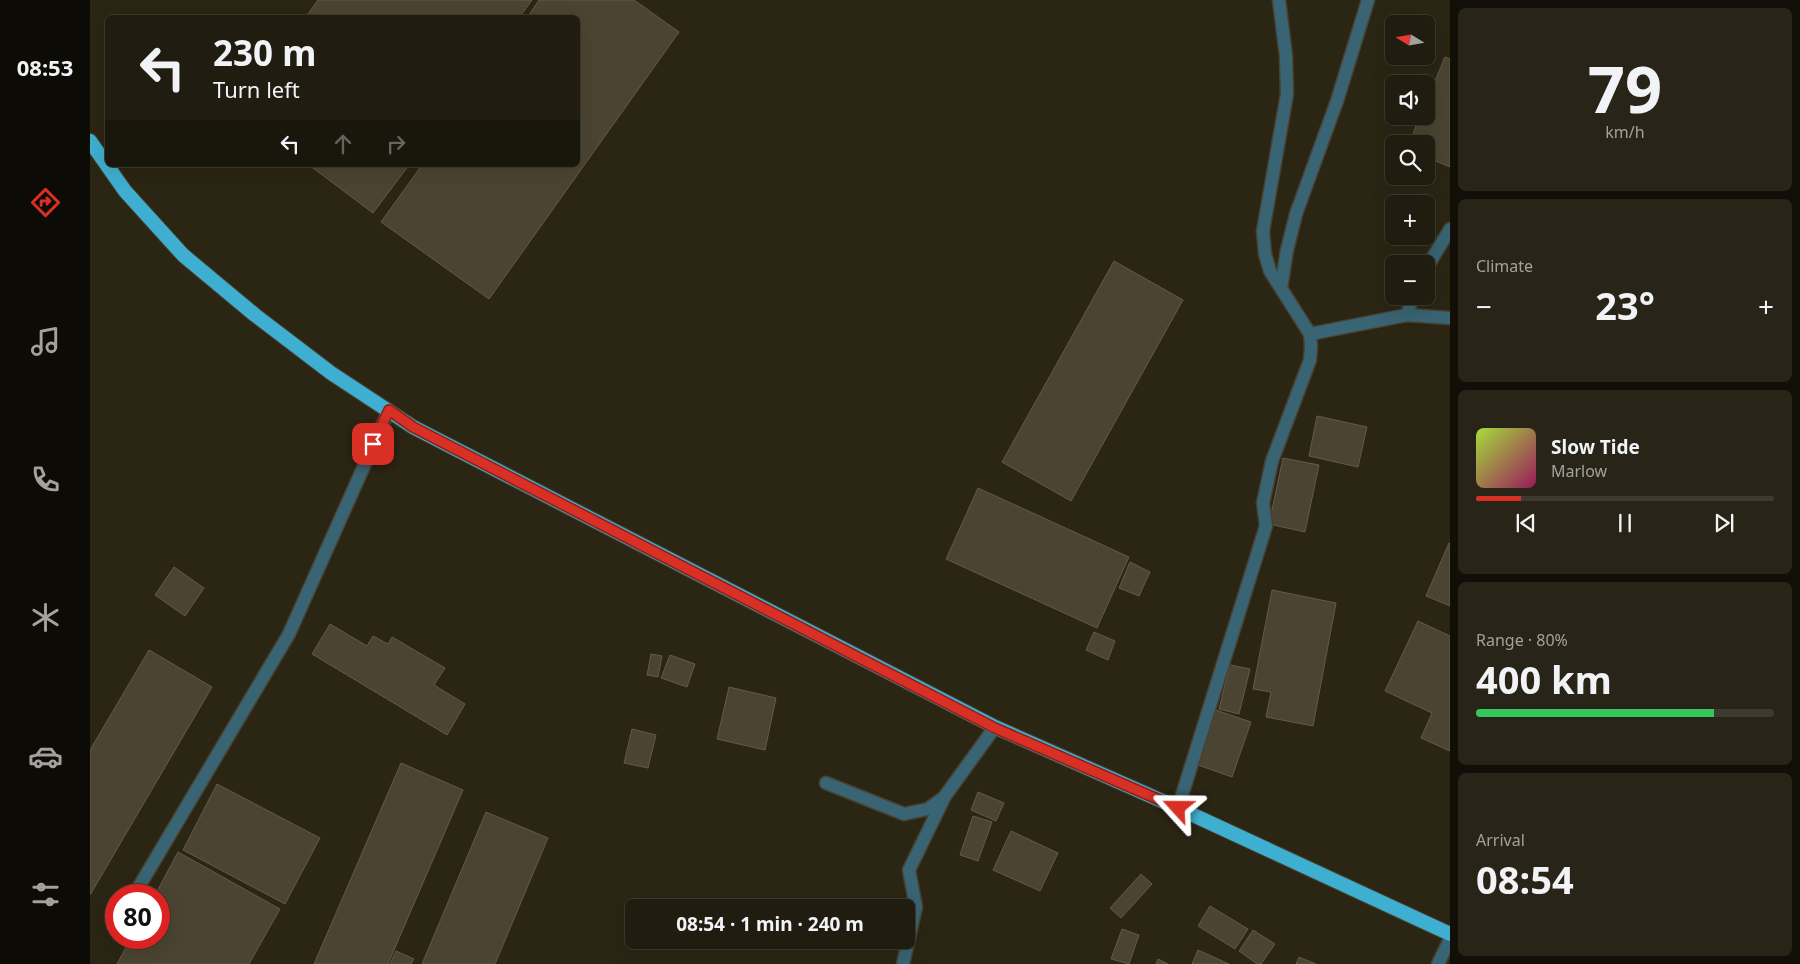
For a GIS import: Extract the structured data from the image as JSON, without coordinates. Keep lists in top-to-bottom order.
{
  "north": "left",
  "page": {
    "tabs": "08:53",
    "tile": [
      ["79", "km/h"],
      "Climate",
      ["Range · 80%", "400 km"],
      ["Arrival", "08:54"]
    ],
    "map_buttons": ["+", "−"],
    "turn": ["230 m", "Turn left"],
    "heat": ["−", "23°", "+"],
    "song": ["Slow Tide", "Marlow"],
    "limit": "80",
    "trip": "08:54 · 1 min · 240 m"
  }
}
